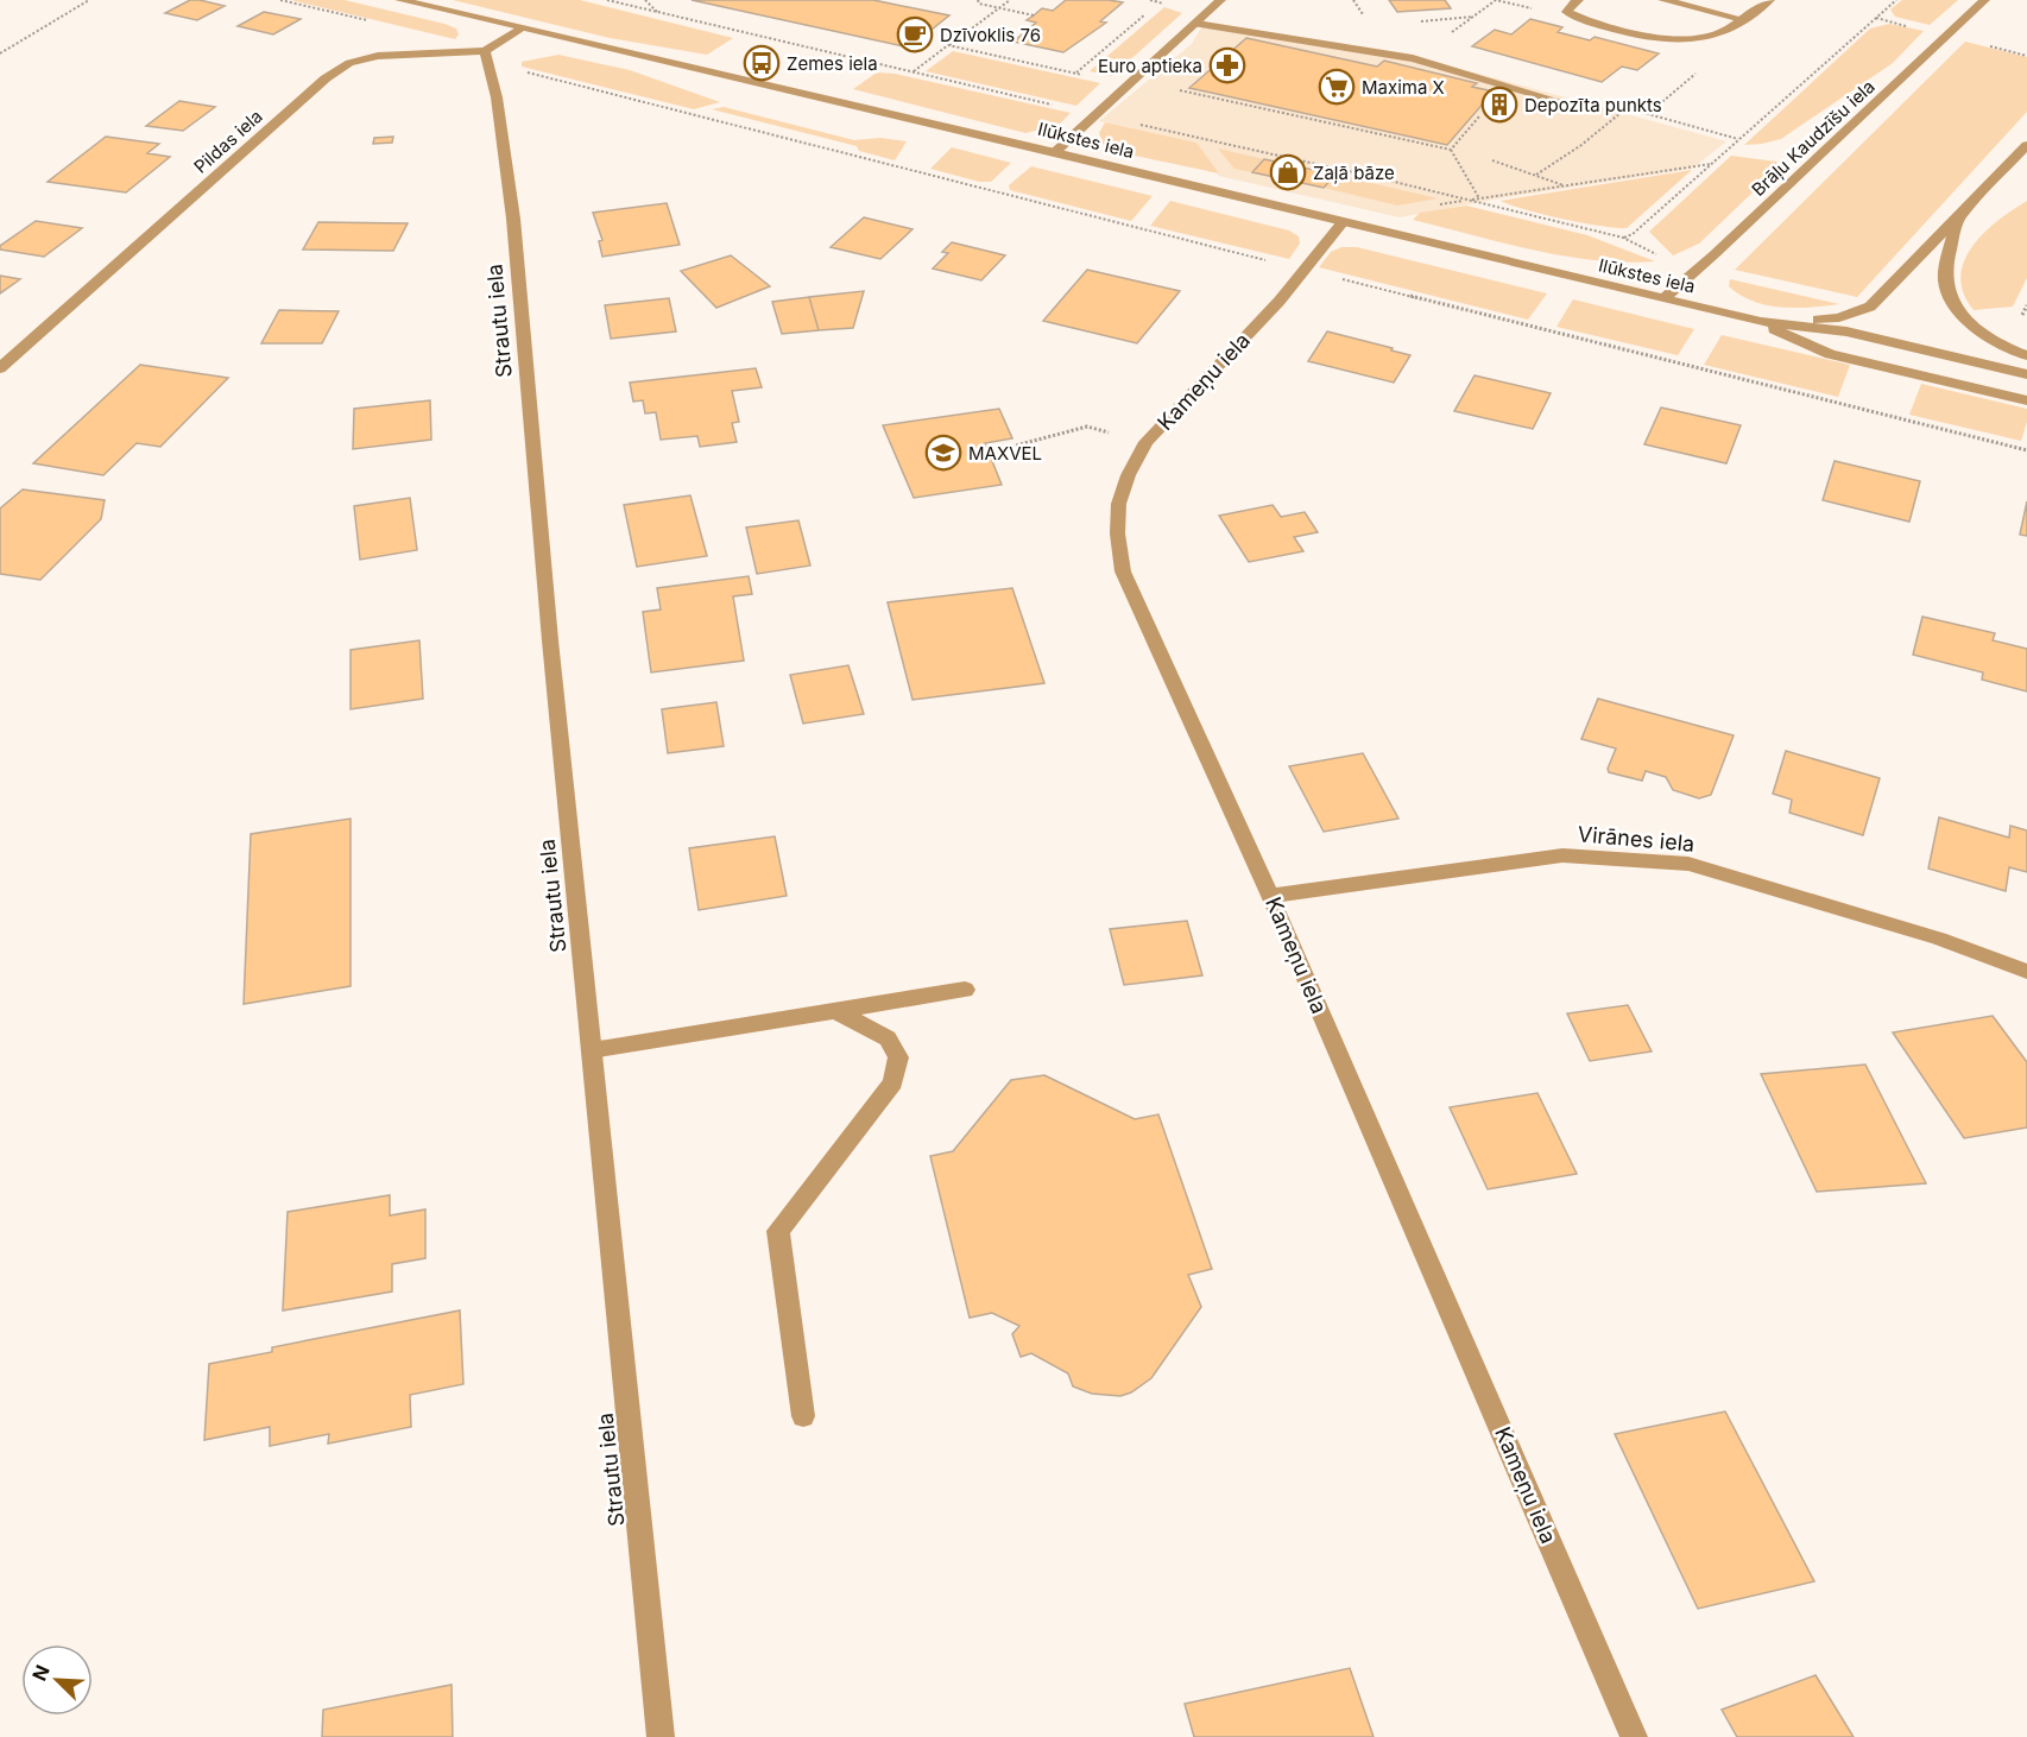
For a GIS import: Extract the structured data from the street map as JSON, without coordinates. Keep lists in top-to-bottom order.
{
  "streets": {
    "street": [
      "Brāļu Kaudzīšu iela",
      "Ilūkstes iela",
      "Pildas iela",
      "Strautu iela",
      "Kameņu iela",
      "Virānes iela"
    ]
  },
  "crossings": [
    ["Brāļu Kaudzīšu iela", "Ilūkstes iela"],
    ["Ilūkstes iela", "Pildas iela"],
    ["Ilūkstes iela", "Kameņu iela"],
    ["Pildas iela", "Strautu iela"],
    ["Kameņu iela", "Virānes iela"]
  ],
  "places": {
    "cafe": ["Dzīvoklis 76"],
    "bus stop": ["Zemes iela"],
    "pharmacy": ["Euro aptieka"],
    "supermarket": ["Maxima X"],
    "building": ["Depozīta punkts"],
    "shop": ["Zaļā bāze"],
    "school or university": ["MAXVEL"]
  },
  "north": "top left"
}
